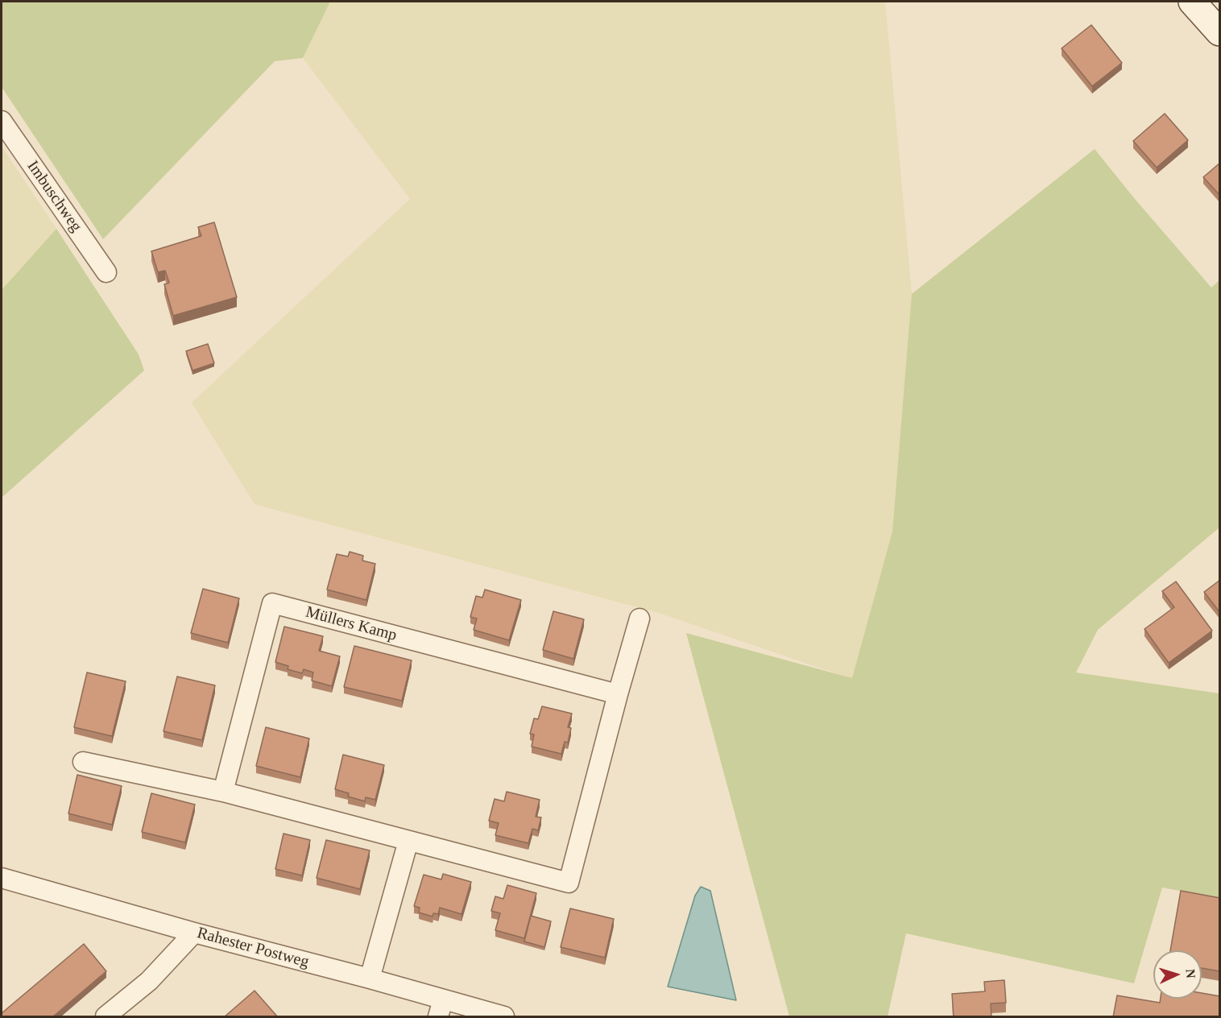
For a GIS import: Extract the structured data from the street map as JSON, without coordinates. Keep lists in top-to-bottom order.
{
  "streets": {
    "street": ["Imbuschweg", "Müllers Kamp", "Rahester Postweg"]
  },
  "north": "right"
}
